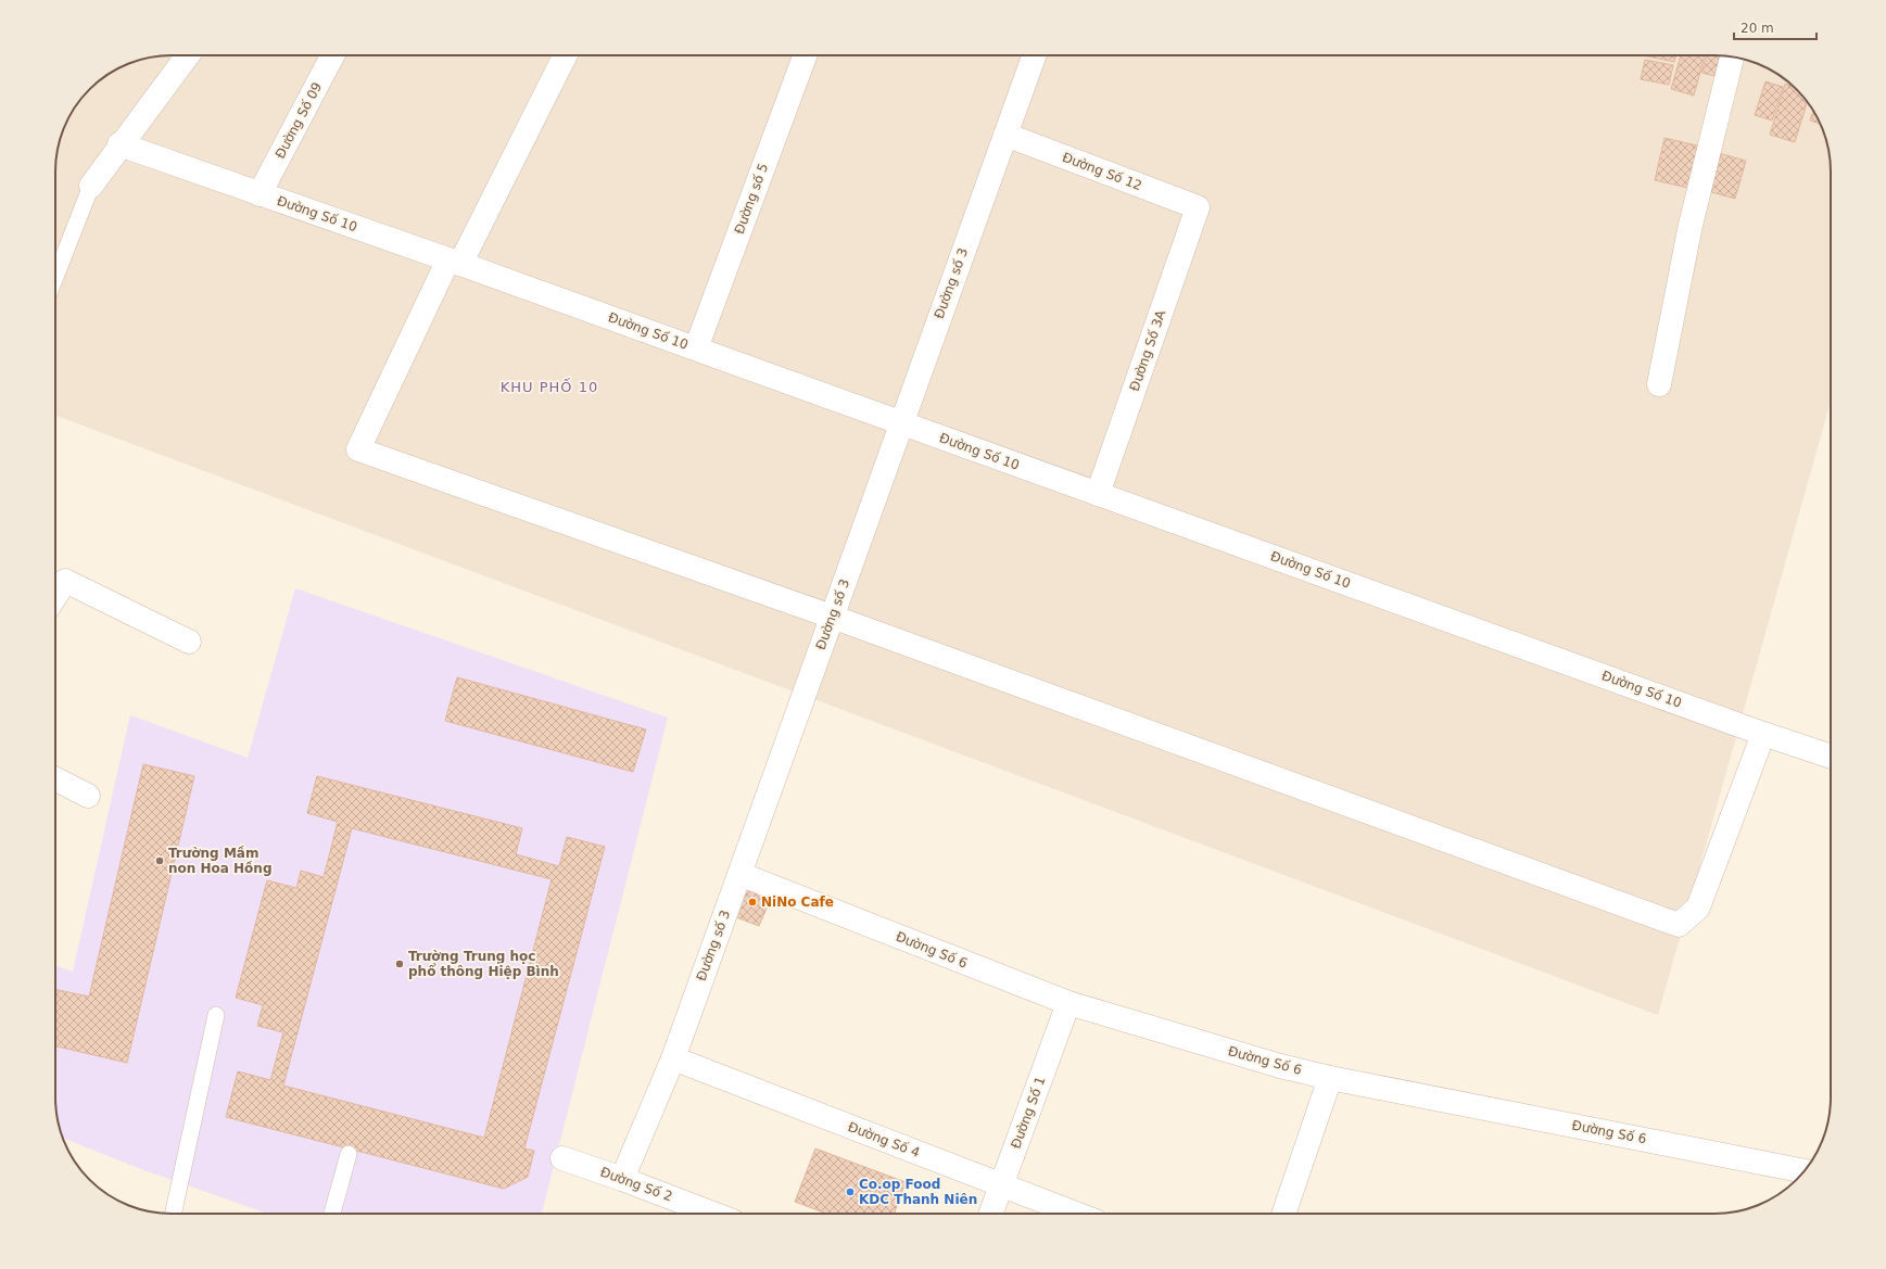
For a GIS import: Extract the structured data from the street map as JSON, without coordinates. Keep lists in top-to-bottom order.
{
  "streets": {
    "street": [
      "Đường Số 09",
      "Đường Số 12",
      "Đường số 5",
      "Đường Số 10",
      "Đường số 3",
      "Đường Số 3A",
      "Đường Số 6",
      "Đường Số 1",
      "Đường Số 4",
      "Đường Số 2"
    ]
  },
  "crossings": [
    ["Đường Số 09", "Đường Số 10"],
    ["Đường Số 12", "Đường số 3"],
    ["Đường Số 12", "Đường Số 3A"],
    ["Đường số 5", "Đường Số 10"],
    ["Đường Số 10", "Đường số 3"],
    ["Đường Số 10", "Đường Số 3A"],
    ["Đường số 3", "Đường Số 6"],
    ["Đường số 3", "Đường Số 4"],
    ["Đường số 3", "Đường Số 2"],
    ["Đường Số 6", "Đường Số 1"],
    ["Đường Số 1", "Đường Số 4"]
  ],
  "districts": ["KHU PHỐ 10"],
  "places": [
    "Trường Mầm non Hoa Hồng",
    "NiNo Cafe",
    "Trường Trung học phổ thông Hiệp Bình",
    "Co.op Food KDC Thanh Niên"
  ],
  "scale_bar": "20 m"
}
